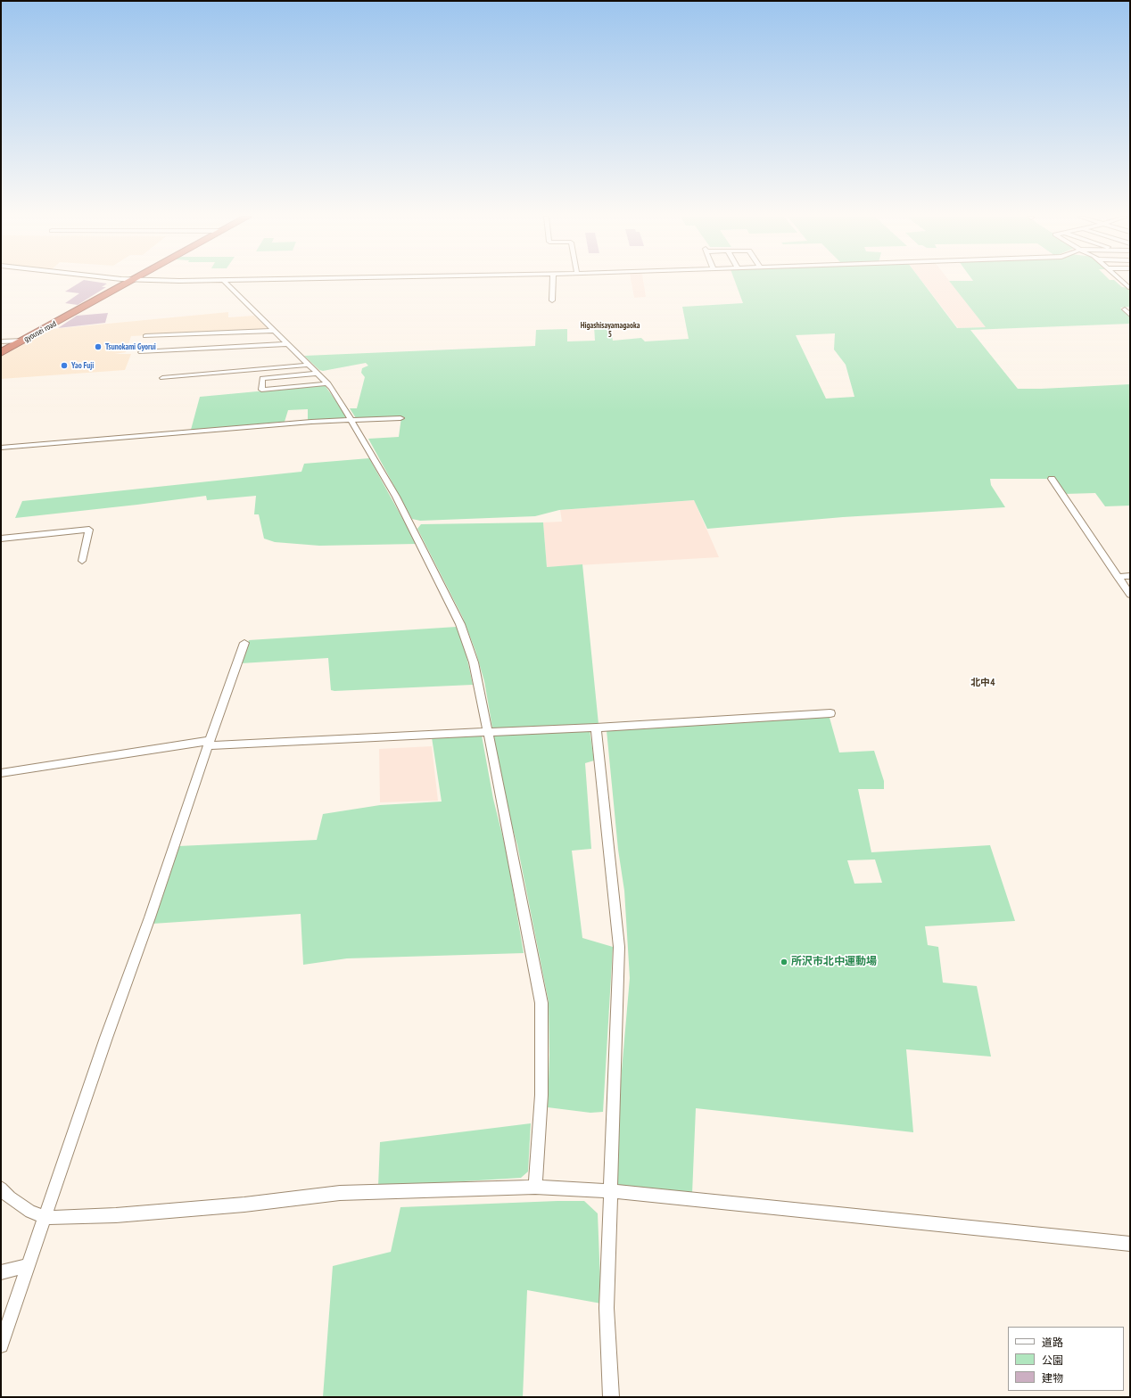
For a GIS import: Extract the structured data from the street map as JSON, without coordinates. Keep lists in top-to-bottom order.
{
  "streets": {
    "highway": ["gyousei road"]
  },
  "districts": ["Higashisayamagaoka 5", "北中4"],
  "places": ["Tsunokami Gyorui", "Yao Fuji", "所沢市北中運動場"],
  "legend": ["道路", "公園", "建物"]
}
